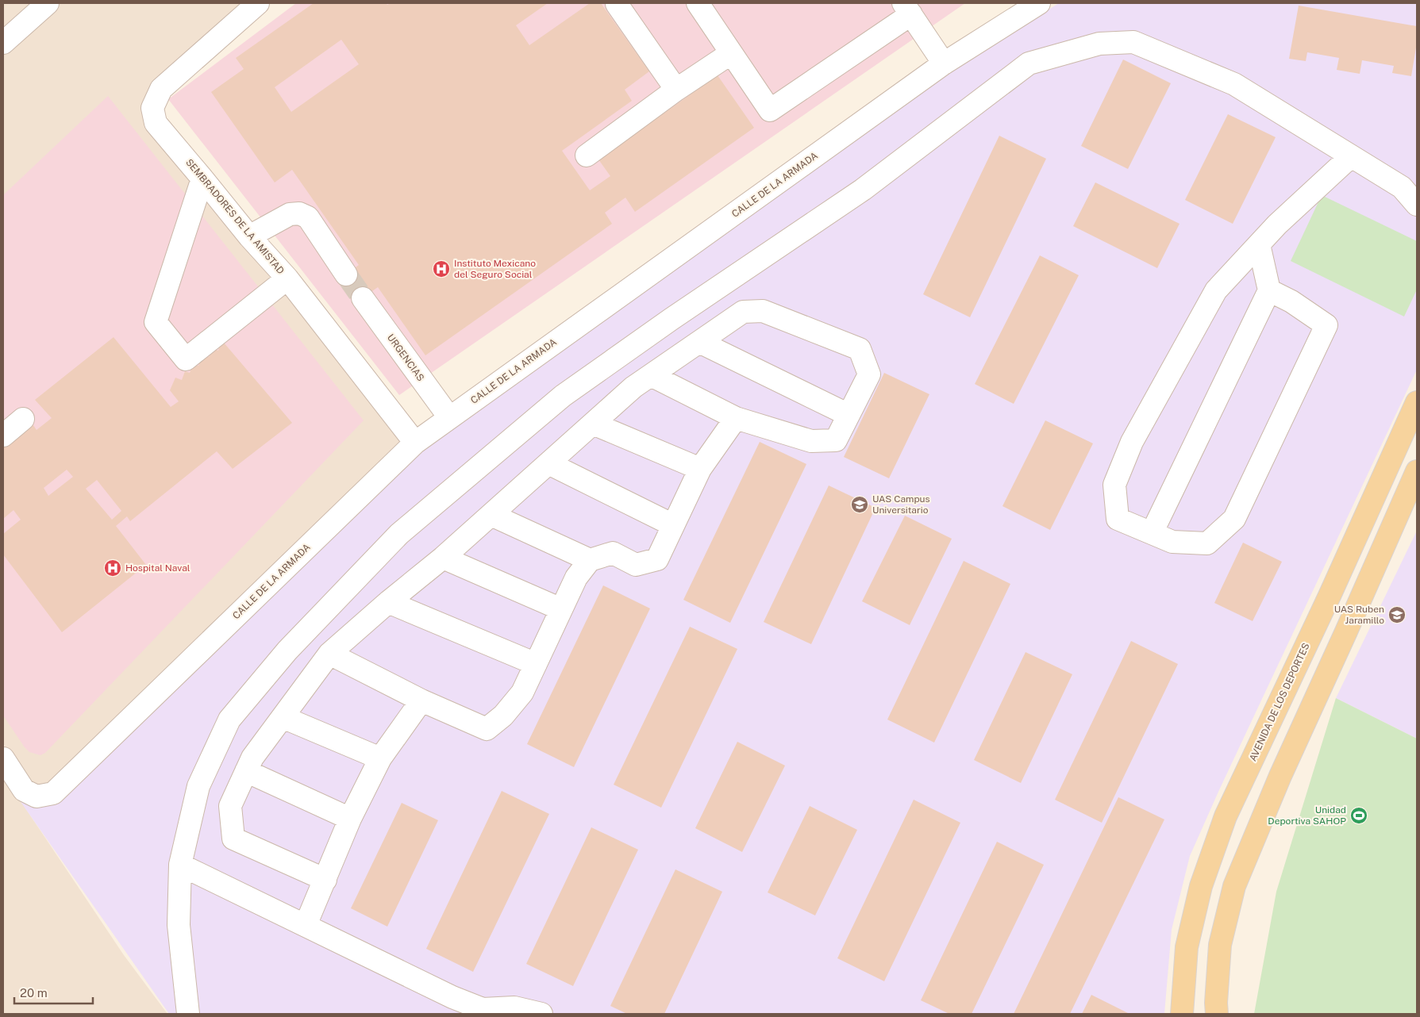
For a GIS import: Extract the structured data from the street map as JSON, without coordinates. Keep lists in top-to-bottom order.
{
  "streets": {
    "main road": ["AVENIDA DE LOS DEPORTES"],
    "street": ["CALLE DE LA ARMADA", "SEMBRADORES DE LA AMISTAD", "URGENCIAS"]
  },
  "crossings": [
    ["CALLE DE LA ARMADA", "SEMBRADORES DE LA AMISTAD"],
    ["CALLE DE LA ARMADA", "URGENCIAS"]
  ],
  "places": {
    "hospital": ["Instituto Mexicano del Seguro Social", "Hospital Naval"],
    "school or university": ["UAS Campus Universitario", "UAS Ruben Jaramillo"],
    "sports": ["Unidad Deportiva SAHOP"]
  },
  "scale_bar": "20 m"
}
